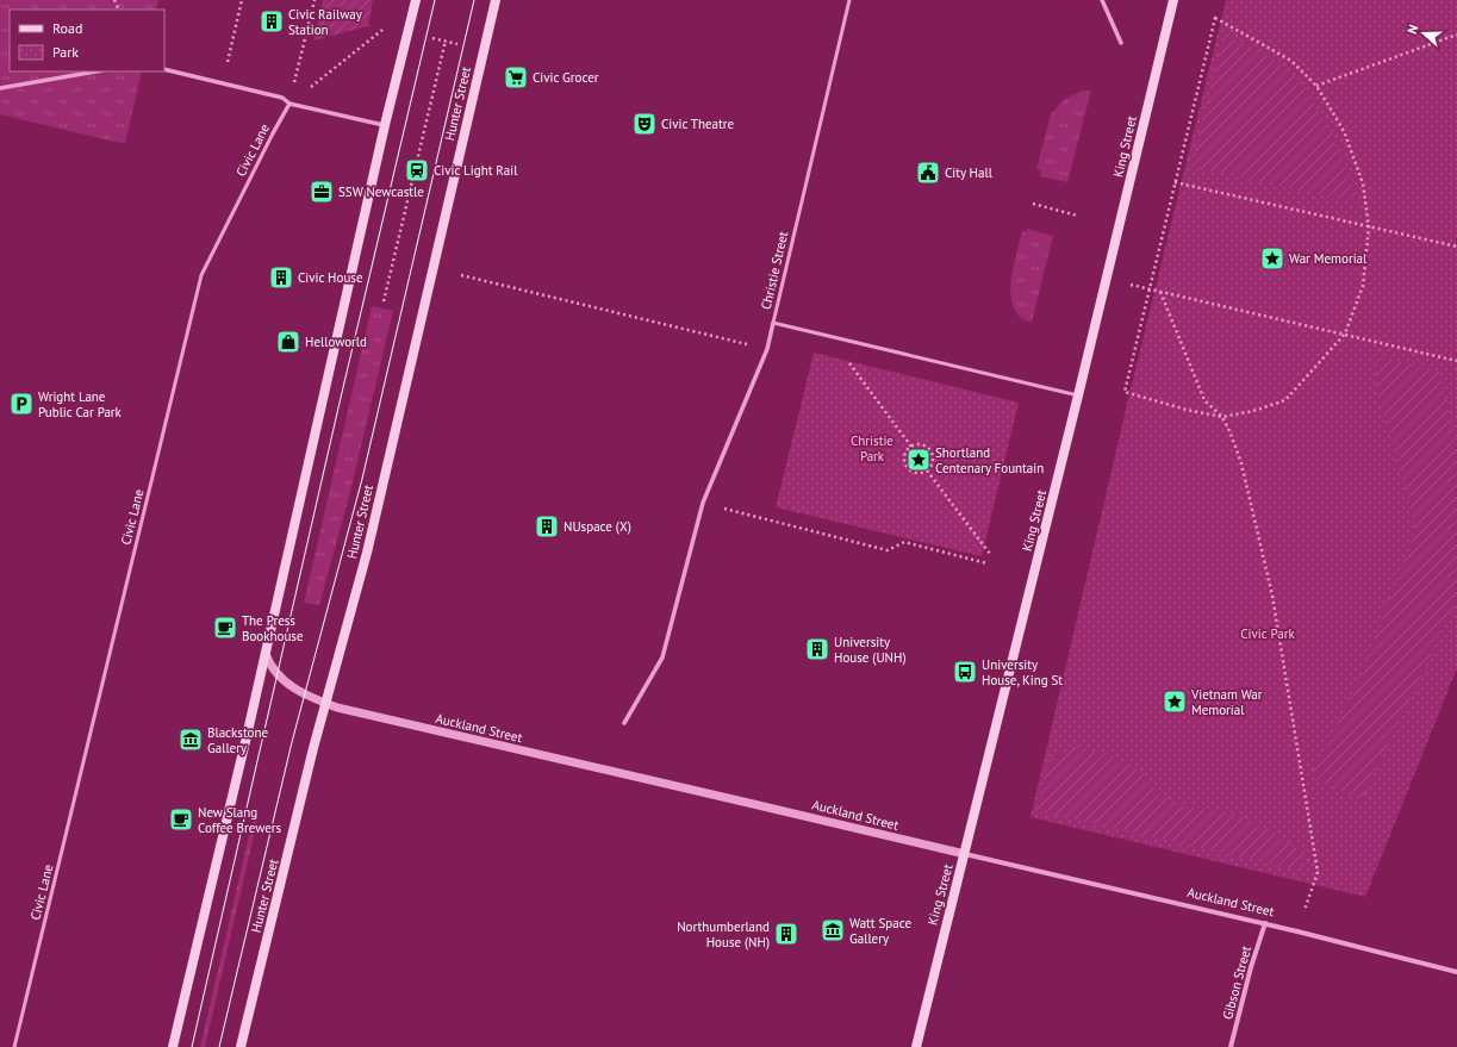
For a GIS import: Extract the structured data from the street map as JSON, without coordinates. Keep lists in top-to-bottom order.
{
  "streets": {
    "main road": ["Hunter Street", "King Street"],
    "street": ["Civic Lane", "Auckland Street", "Gibson Street"],
    "lane": ["Christie Street"]
  },
  "crossings": [
    ["Hunter Street", "Auckland Street"],
    ["King Street", "Christie Street"],
    ["King Street", "Auckland Street"],
    ["Auckland Street", "Gibson Street"]
  ],
  "parks": ["Christie Park", "Civic Park"],
  "places": {
    "building": [
      "Civic Railway Station",
      "Civic House",
      "NUspace (X)",
      "University House (UNH)",
      "Northumberland House (NH)"
    ],
    "supermarket": ["Civic Grocer"],
    "theatre": ["Civic Theatre"],
    "station": ["Civic Light Rail"],
    "public building": ["City Hall"],
    "office": ["SSW Newcastle"],
    "place": ["War Memorial", "Shortland Centenary Fountain", "Vietnam War Memorial"],
    "shop": ["Helloworld"],
    "parking": ["Wright Lane Public Car Park"],
    "cafe": ["The Press Bookhouse", "New Slang Coffee Brewers"],
    "bus stop": ["University House, King St"],
    "museum": ["Blackstone Gallery", "Watt Space Gallery"]
  },
  "legend": ["Road", "Park"],
  "north": "left"
}
